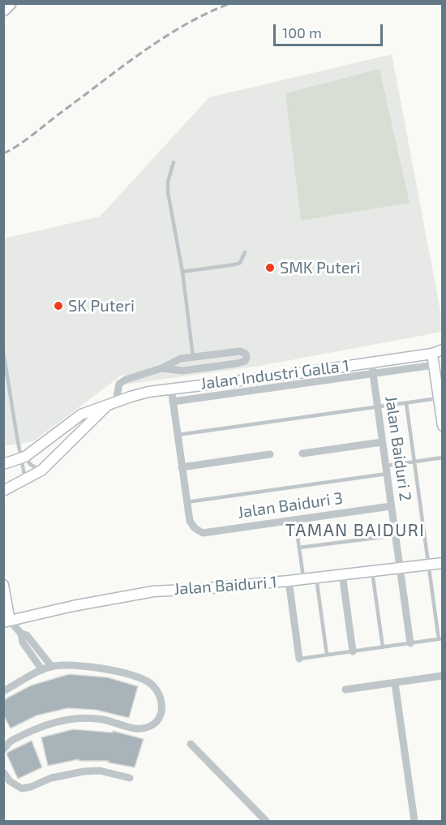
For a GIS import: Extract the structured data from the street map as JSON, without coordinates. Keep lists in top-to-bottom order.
{
  "streets": {
    "main road": ["Jalan Industri Galla 1", "Jalan Baiduri 1"],
    "street": ["Jalan Baiduri 2", "Jalan Baiduri 3"]
  },
  "crossings": [
    ["Jalan Industri Galla 1", "Jalan Baiduri 2"],
    ["Jalan Baiduri 2", "Jalan Baiduri 3"],
    ["Jalan Baiduri 2", "Jalan Baiduri 1"]
  ],
  "districts": ["TAMAN BAIDURI"],
  "places": ["SMK Puteri", "SK Puteri"],
  "scale_bar": "100 m"
}
